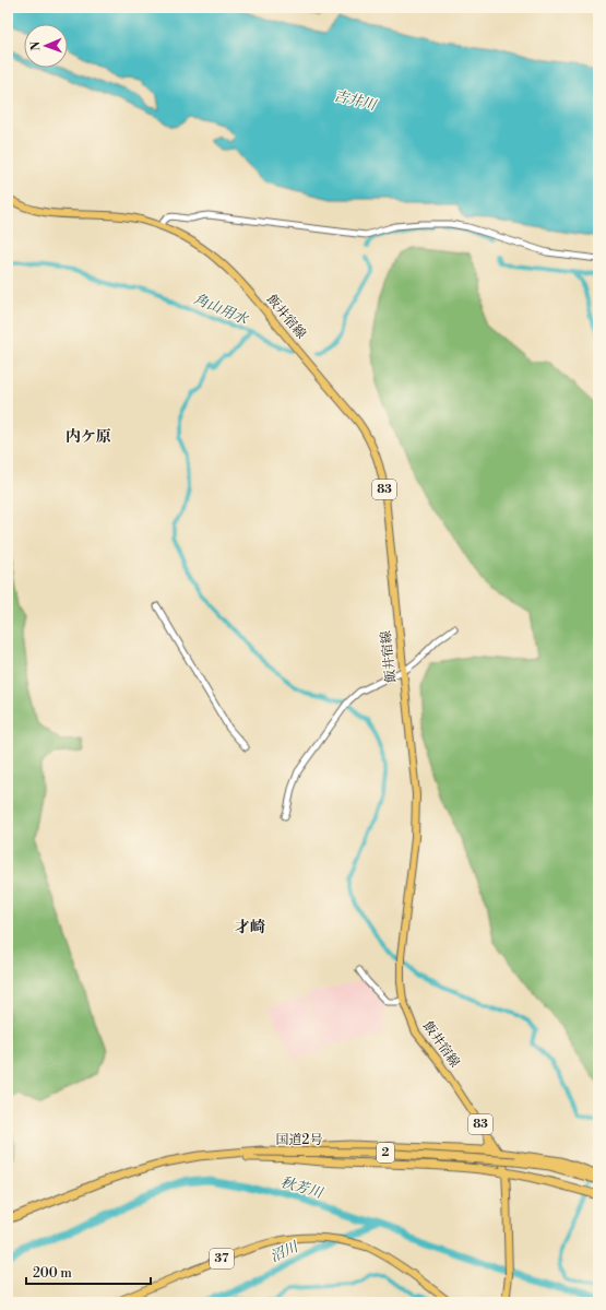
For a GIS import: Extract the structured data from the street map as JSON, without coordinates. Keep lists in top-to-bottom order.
{
  "streets": {
    "highway": ["国道2号", "2"],
    "main road": ["飯井宿線", "83", "37"]
  },
  "districts": ["内ケ原", "才崎"],
  "water": [
    "吉井川",
    "角山用水",
    "秋芳川",
    "沼川"
  ],
  "scale_bar": "200 m",
  "north": "left"
}
